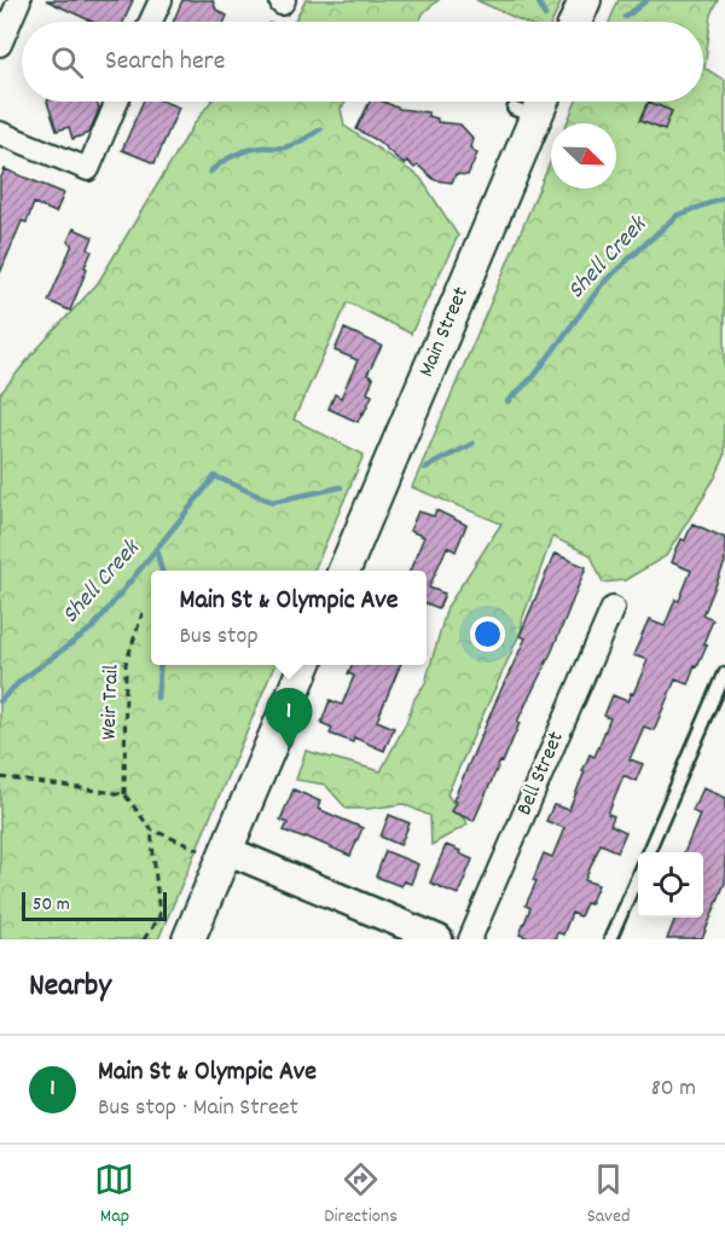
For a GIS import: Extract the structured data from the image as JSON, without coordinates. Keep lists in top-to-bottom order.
{
  "streets": {
    "main road": ["Main Street"],
    "street": ["Bell Street"],
    "path": ["Weir Trail"]
  },
  "water": ["Shell Creek"],
  "scale_bar": "50 m",
  "north": "bottom right",
  "page": {
    "search": "Search here",
    "popup": ["Main St & Olympic Ave", "Bus stop"],
    "pins": "1",
    "scale": "50 m",
    "heading": "Nearby",
    "list": [
      {
        "mark": "1",
        "name": "Main St & Olympic Ave",
        "note": "Bus stop · Main Street",
        "value": "80 m"
      }
    ],
    "nav": ["Map", "Directions", "Saved"]
  }
}
